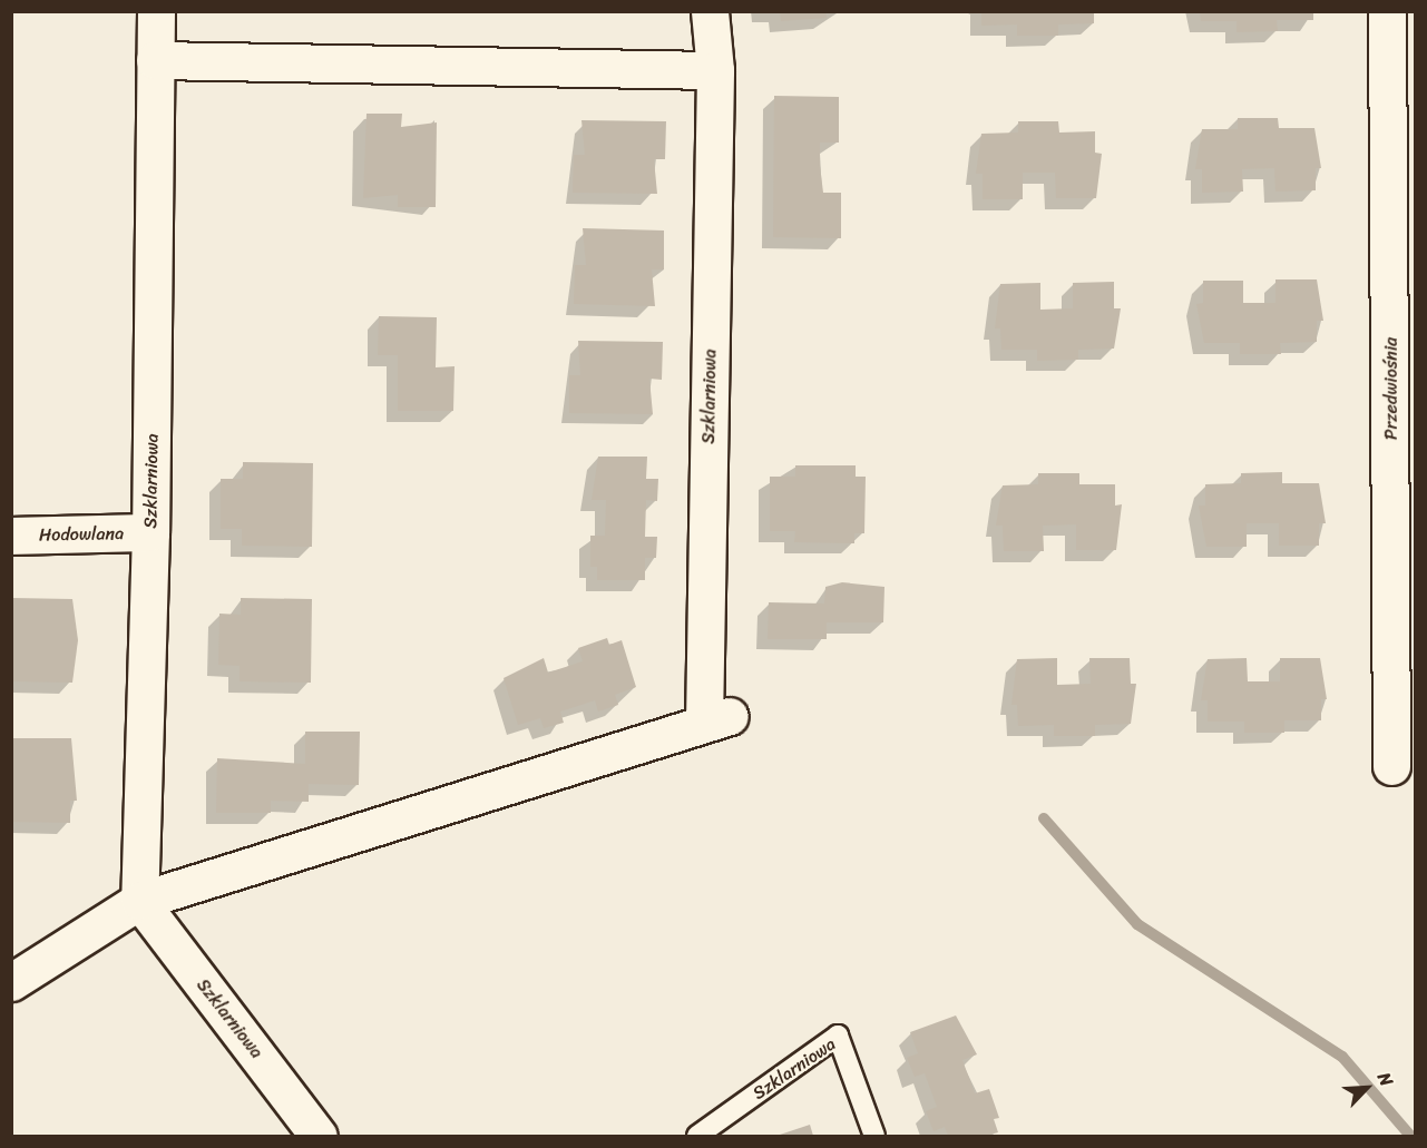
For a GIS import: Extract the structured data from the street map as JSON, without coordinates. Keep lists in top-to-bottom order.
{
  "streets": {
    "street": ["Przedwiośnia", "Szklarniowa", "Hodowlana"]
  },
  "crossings": [
    ["Szklarniowa", "Hodowlana"]
  ],
  "north": "top right"
}
